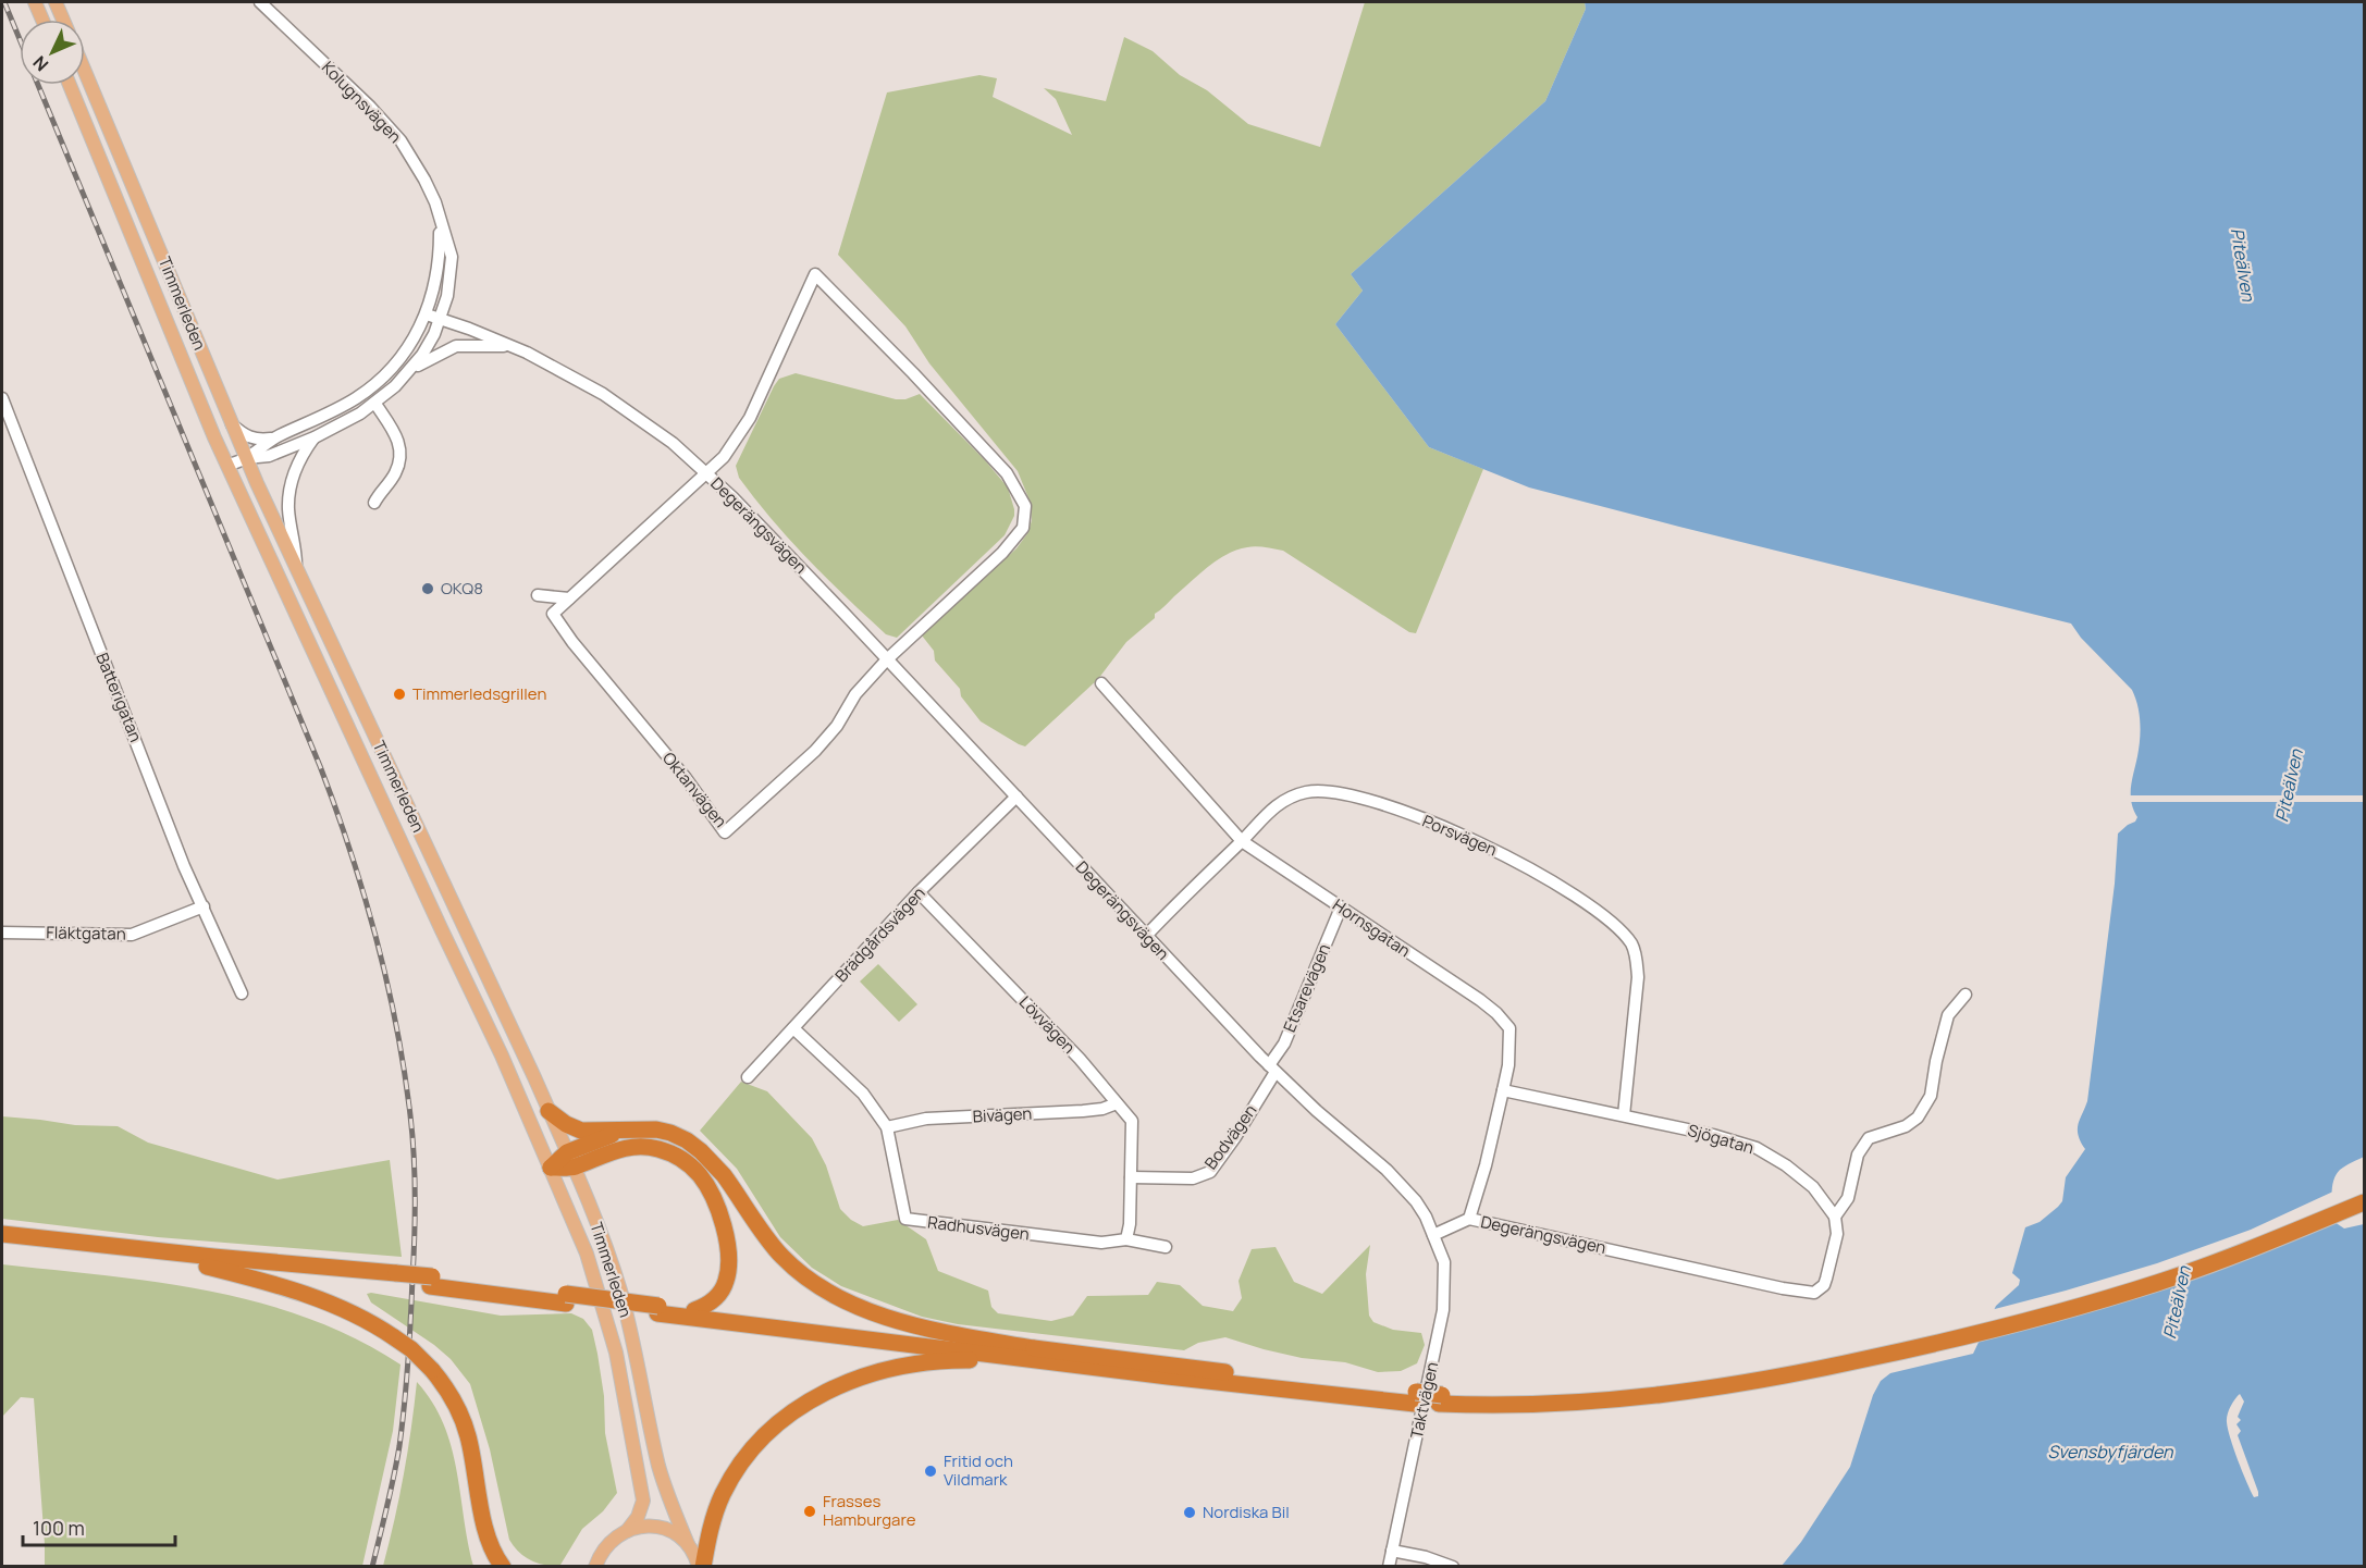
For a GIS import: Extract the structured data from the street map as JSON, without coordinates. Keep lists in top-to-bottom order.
{
  "streets": {
    "main road": ["Timmerleden"],
    "street": [
      "Kolugnsvägen",
      "Degerängsvägen",
      "Batterigatan",
      "Oktanvägen",
      "Porsvägen",
      "Hornsgatan",
      "Fläktgatan",
      "Brädgårdsvägen",
      "Etsarevägen",
      "Lövvägen",
      "Bivägen",
      "Bodvägen",
      "Sjögatan",
      "Radhusvägen",
      "Taktvägen"
    ]
  },
  "crossings": [
    ["Kolugnsvägen", "Timmerleden"],
    ["Kolugnsvägen", "Degerängsvägen"],
    ["Degerängsvägen", "Oktanvägen"],
    ["Degerängsvägen", "Porsvägen"],
    ["Degerängsvägen", "Hornsgatan"],
    ["Degerängsvägen", "Brädgårdsvägen"],
    ["Degerängsvägen", "Etsarevägen"],
    ["Degerängsvägen", "Bodvägen"],
    ["Degerängsvägen", "Sjögatan"],
    ["Degerängsvägen", "Taktvägen"],
    ["Batterigatan", "Fläktgatan"],
    ["Porsvägen", "Hornsgatan"],
    ["Porsvägen", "Sjögatan"],
    ["Hornsgatan", "Etsarevägen"],
    ["Hornsgatan", "Sjögatan"],
    ["Brädgårdsvägen", "Lövvägen"],
    ["Brädgårdsvägen", "Radhusvägen"],
    ["Etsarevägen", "Bodvägen"],
    ["Lövvägen", "Bivägen"],
    ["Lövvägen", "Bodvägen"],
    ["Bivägen", "Radhusvägen"]
  ],
  "water": ["Piteälven", "Svensbyfjärden"],
  "places": [
    "OKQ8",
    "Timmerledsgrillen",
    "Fritid och Vildmark",
    "Frasses Hamburgare",
    "Nordiska Bil"
  ],
  "scale_bar": "100 m",
  "north": "bottom left"
}
